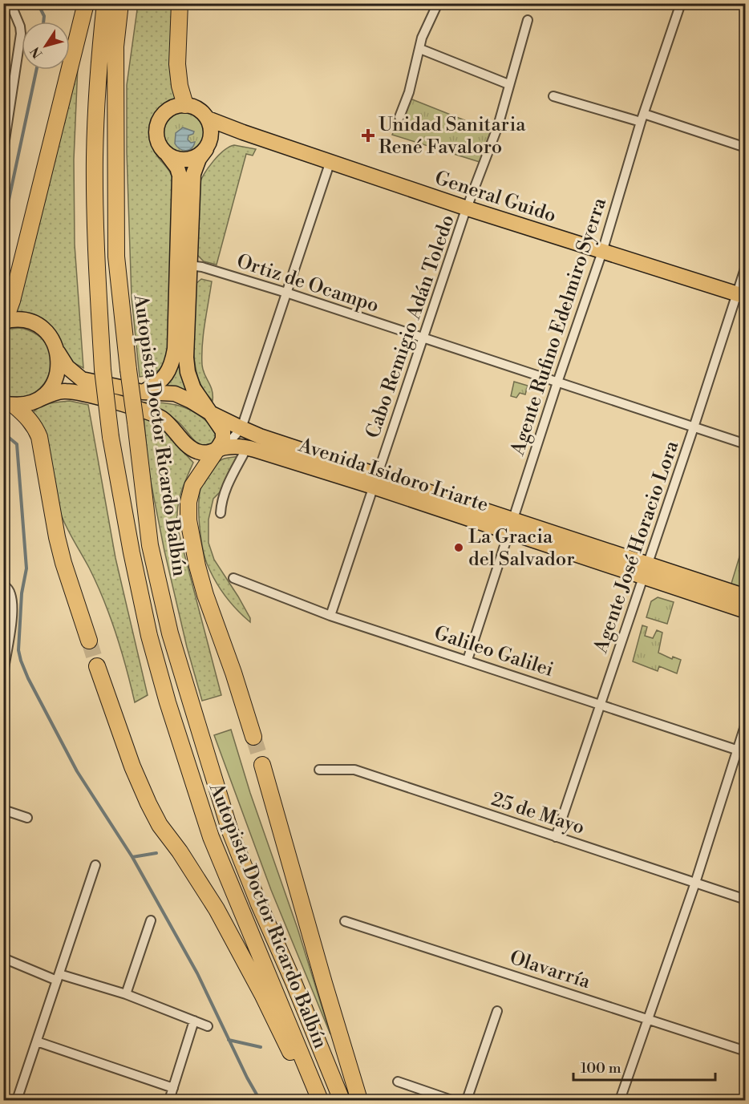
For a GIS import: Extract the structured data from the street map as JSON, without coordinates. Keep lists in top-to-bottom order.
{
  "streets": {
    "highway": ["Autopista Doctor Ricardo Balbín"],
    "main road": ["General Guido", "Avenida Isidoro Iriarte"],
    "street": [
      "Ortiz de Ocampo",
      "Cabo Remigio Adán Toledo",
      "Agente Rufino Edelmiro Syerra",
      "Agente José Horacio Lora",
      "Galileo Galilei",
      "25 de Mayo",
      "Olavarría"
    ]
  },
  "crossings": [
    ["General Guido", "Cabo Remigio Adán Toledo"],
    ["General Guido", "Agente Rufino Edelmiro Syerra"],
    ["General Guido", "Agente José Horacio Lora"],
    ["Ortiz de Ocampo", "Cabo Remigio Adán Toledo"],
    ["Ortiz de Ocampo", "Agente Rufino Edelmiro Syerra"],
    ["Ortiz de Ocampo", "Agente José Horacio Lora"],
    ["Cabo Remigio Adán Toledo", "Avenida Isidoro Iriarte"],
    ["Cabo Remigio Adán Toledo", "Galileo Galilei"],
    ["Agente Rufino Edelmiro Syerra", "Avenida Isidoro Iriarte"],
    ["Agente Rufino Edelmiro Syerra", "Galileo Galilei"],
    ["Avenida Isidoro Iriarte", "Agente José Horacio Lora"],
    ["Agente José Horacio Lora", "Galileo Galilei"],
    ["Agente José Horacio Lora", "25 de Mayo"]
  ],
  "places": {
    "health": ["Unidad Sanitaria René Favaloro"],
    "other": ["La Gracia del Salvador"]
  },
  "scale_bar": "100 m",
  "north": "bottom left"
}
